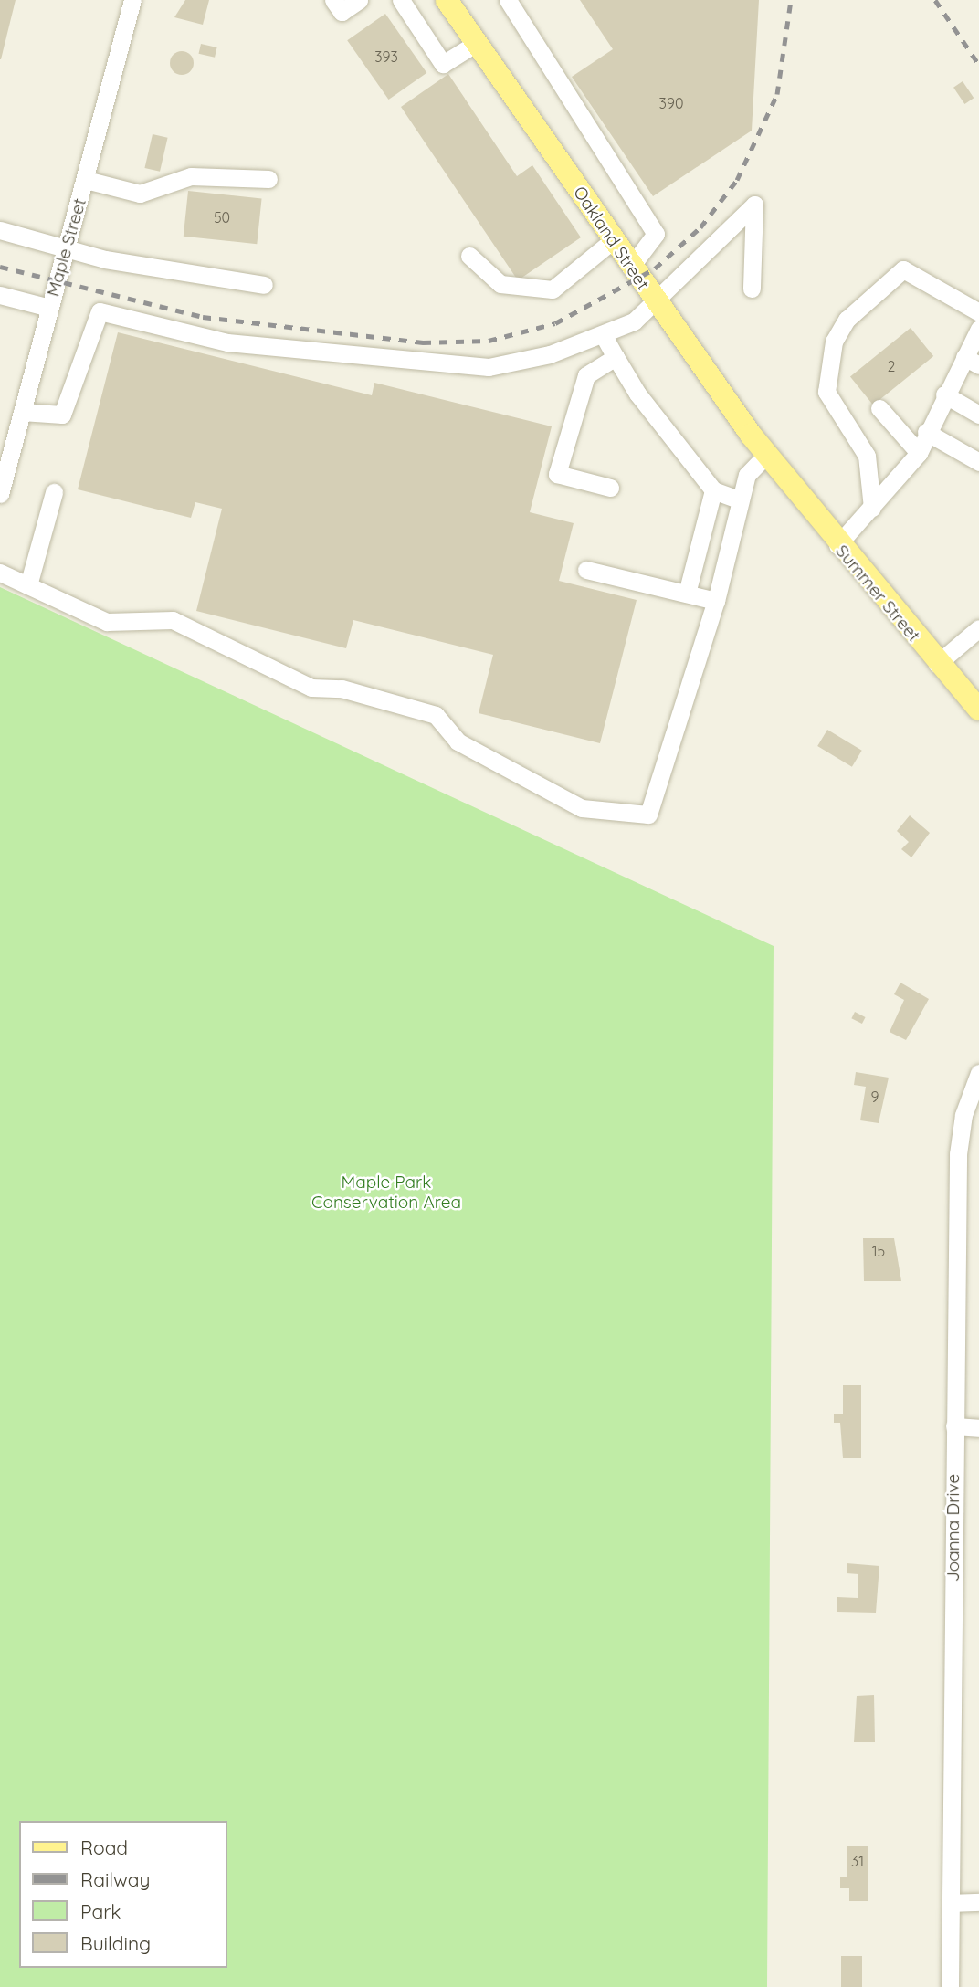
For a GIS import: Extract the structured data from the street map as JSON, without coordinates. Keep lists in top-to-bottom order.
{
  "streets": {
    "main road": ["Oakland Street", "Summer Street"],
    "street": ["Maple Street", "Joanna Drive"]
  },
  "crossings": [
    ["Oakland Street", "Summer Street"]
  ],
  "parks": ["Maple Park Conservation Area"],
  "house_numbers": [
    "393",
    "390",
    "50",
    "2",
    "9",
    "15",
    "31"
  ],
  "legend": [
    "Road",
    "Railway",
    "Park",
    "Building"
  ]
}
